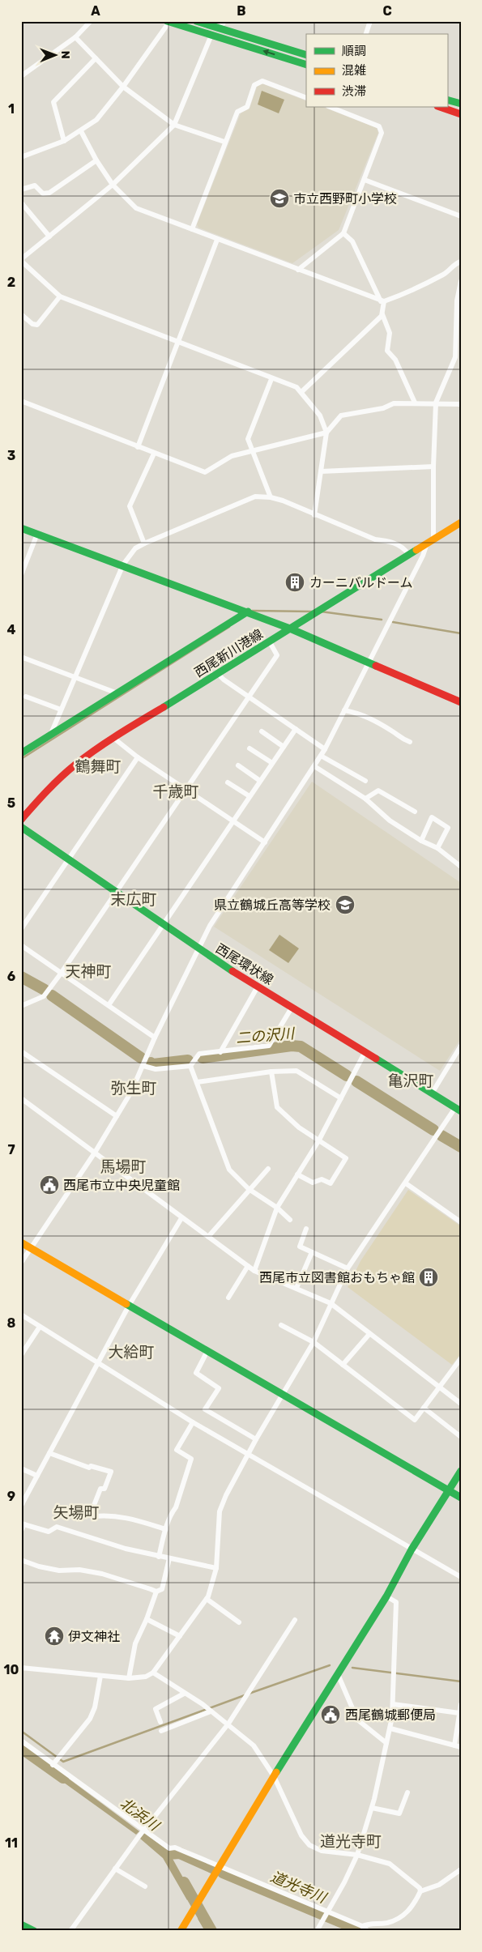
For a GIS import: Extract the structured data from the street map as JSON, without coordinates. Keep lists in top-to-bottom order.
{
  "streets": {
    "street": ["西尾新川港線", "西尾環状線"]
  },
  "districts": [
    "鶴舞町",
    "千歳町",
    "末広町",
    "天神町",
    "亀沢町",
    "弥生町",
    "馬場町",
    "大給町",
    "矢場町",
    "道光寺町"
  ],
  "water": ["二の沢川", "北浜川", "道光寺川"],
  "places": {
    "school or university": ["市立西野町小学校", "県立鶴城丘高等学校"],
    "building": ["カーニバルドーム", "西尾市立図書館おもちゃ館"],
    "public building": ["西尾市立中央児童館", "西尾鶴城郵便局"],
    "temple": ["伊文神社"]
  },
  "legend": ["順調", "混雑", "渋滞"],
  "north": "right",
  "grid": {
    "columns": ["A", "B", "C"],
    "rows": [
      "1",
      "2",
      "3",
      "4",
      "5",
      "6",
      "7",
      "8",
      "9",
      "10",
      "11"
    ]
  }
}
